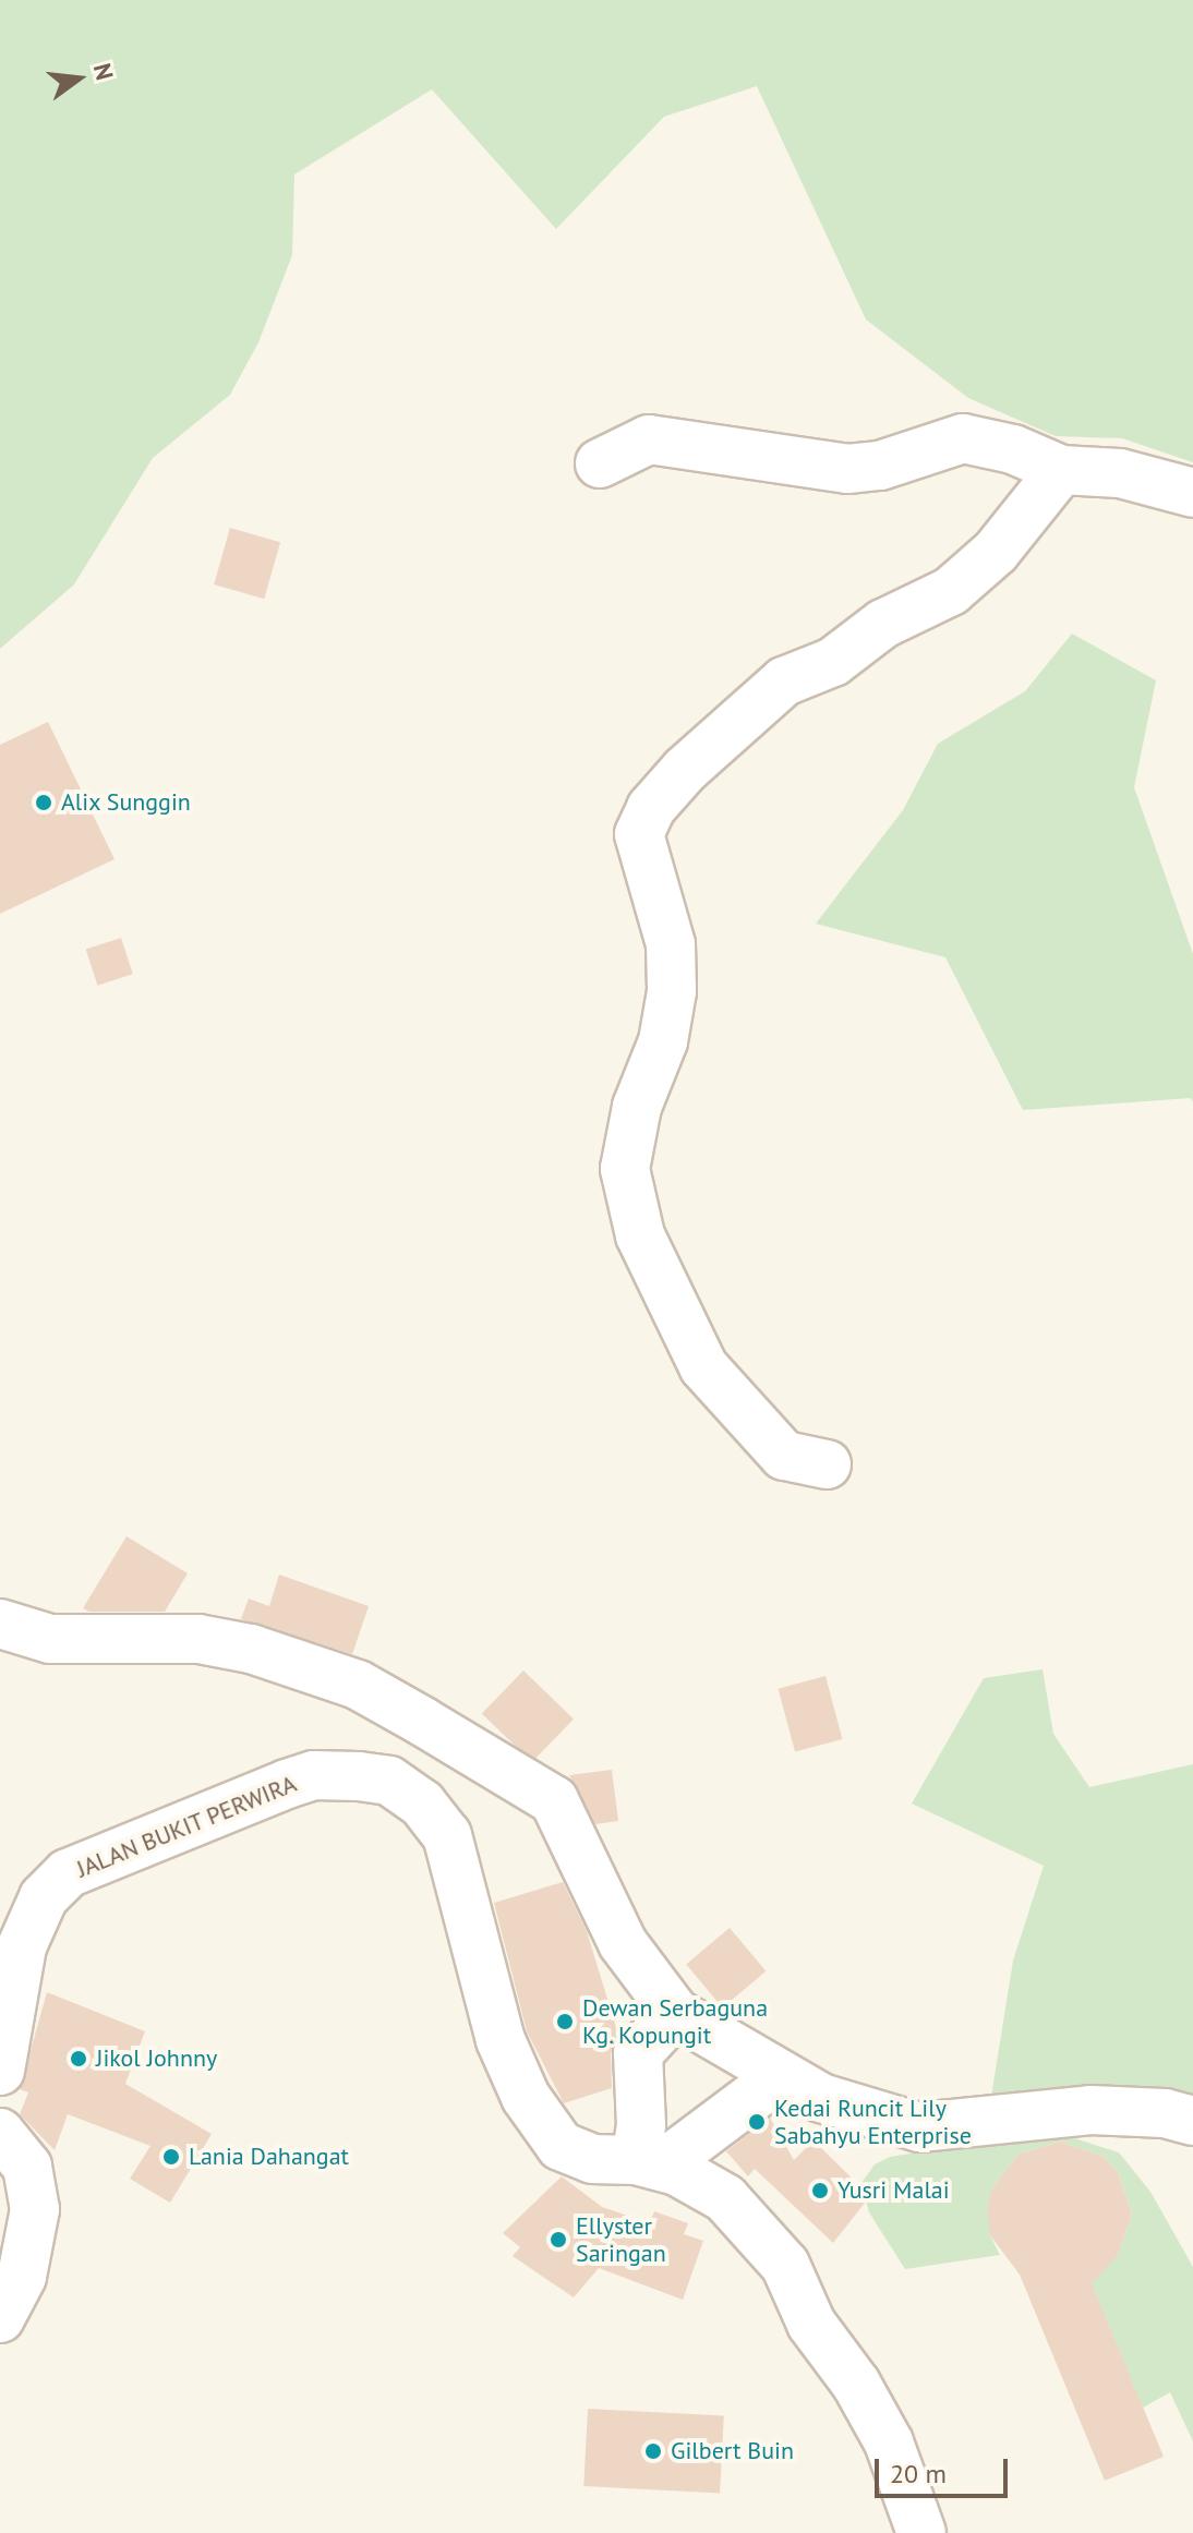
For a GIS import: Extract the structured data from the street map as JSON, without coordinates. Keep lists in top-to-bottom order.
{
  "streets": {
    "street": ["JALAN BUKIT PERWIRA"]
  },
  "places": [
    "Alix Sunggin",
    "Dewan Serbaguna Kg. Kopungit",
    "Jikol Johnny",
    "Kedai Runcit Lily Sabahyu Enterprise",
    "Lania Dahangat",
    "Yusri Malai",
    "Ellyster Saringan",
    "Gilbert Buin"
  ],
  "scale_bar": "20 m",
  "north": "right"
}
